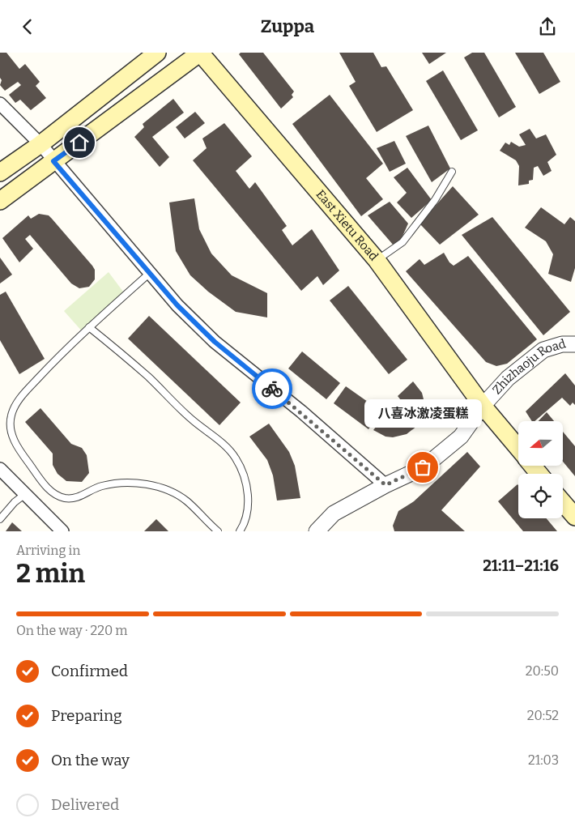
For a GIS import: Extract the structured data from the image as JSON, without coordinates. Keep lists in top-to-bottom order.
{
  "streets": {
    "main road": ["East Xietu Road"],
    "street": ["Zhizhaoju Road"]
  },
  "crossings": [
    ["East Xietu Road", "Zhizhaoju Road"]
  ],
  "places": ["八喜冰激凌蛋糕"],
  "north": "left",
  "page": {
    "header": "Zuppa",
    "bubble": "八喜冰激凌蛋糕",
    "heading": ["2 min", "Arriving in", "21:11–21:16"],
    "bar": "On the way · 220 m",
    "list": [
      ["Confirmed", "20:50"],
      ["Preparing", "20:52"],
      ["On the way", "21:03"],
      "Delivered"
    ]
  }
}
